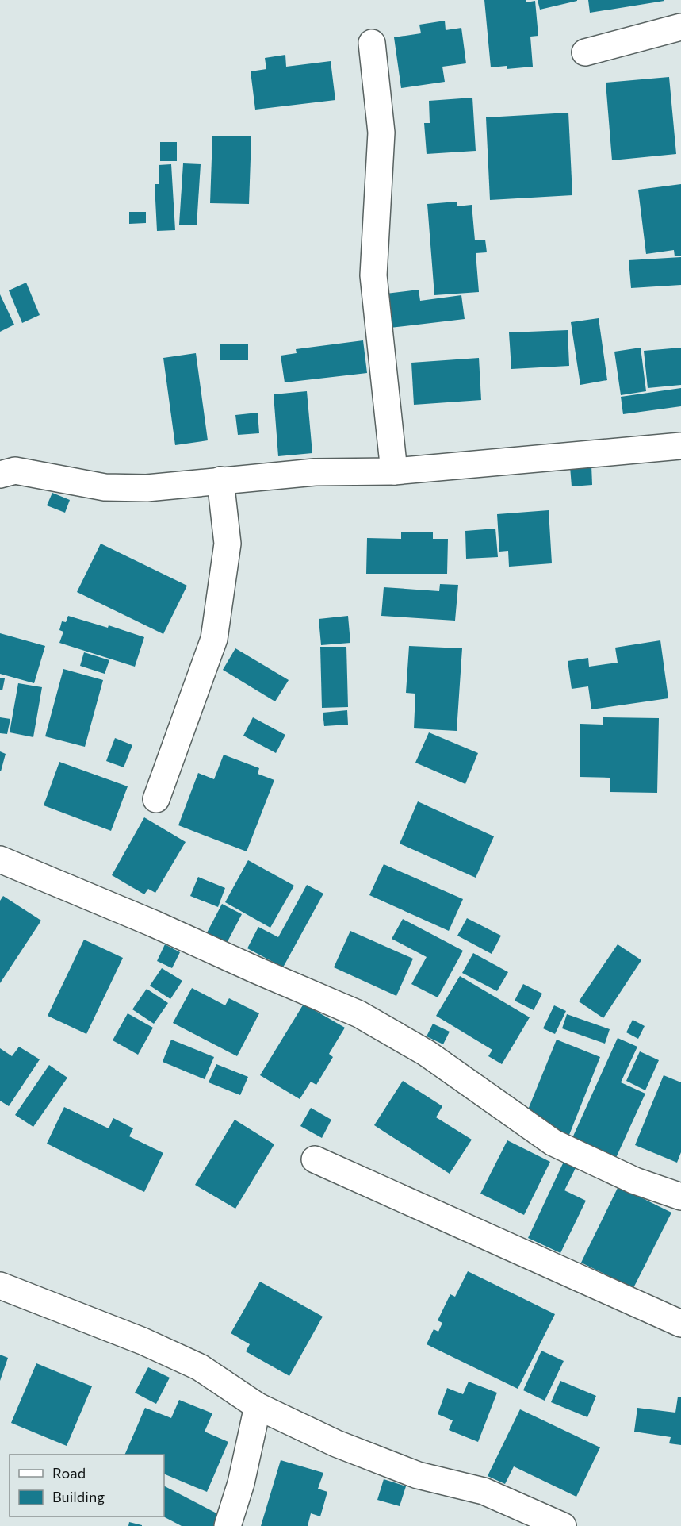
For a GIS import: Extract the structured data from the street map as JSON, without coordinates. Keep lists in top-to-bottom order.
{
  "legend": ["Road", "Building"]
}
